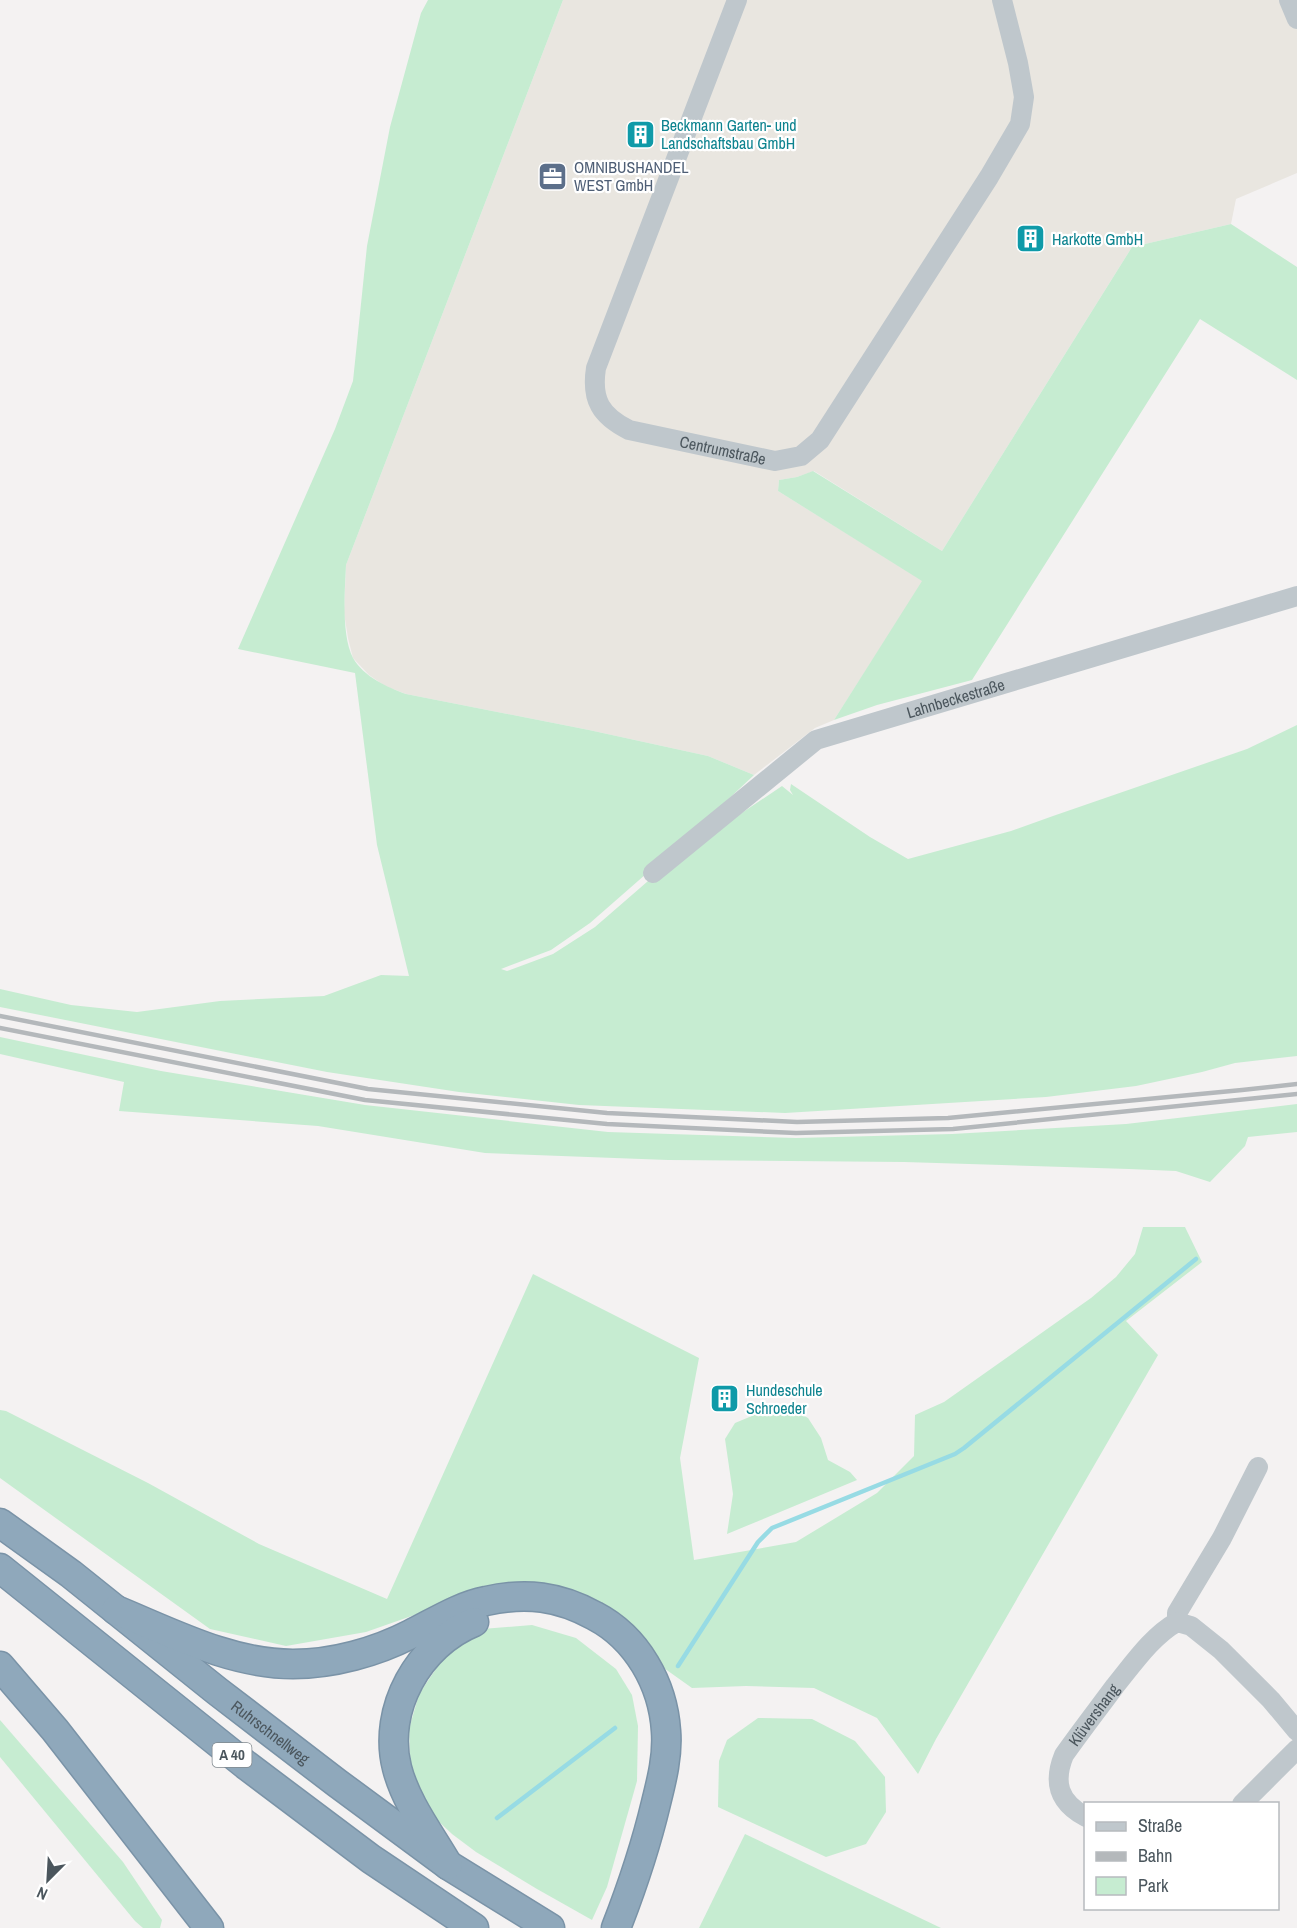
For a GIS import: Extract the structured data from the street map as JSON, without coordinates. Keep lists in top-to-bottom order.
{
  "streets": {
    "highway": ["Ruhrschnellweg", "A 40"],
    "street": ["Centrumstraße", "Lahnbeckestraße", "Klüvershang"]
  },
  "places": {
    "building": ["Beckmann Garten- und Landschaftsbau GmbH", "Harkotte GmbH", "Hundeschule Schroeder"],
    "office": ["OMNIBUSHANDEL WEST GmbH"]
  },
  "legend": ["Straße", "Bahn", "Park"],
  "north": "bottom left"
}
